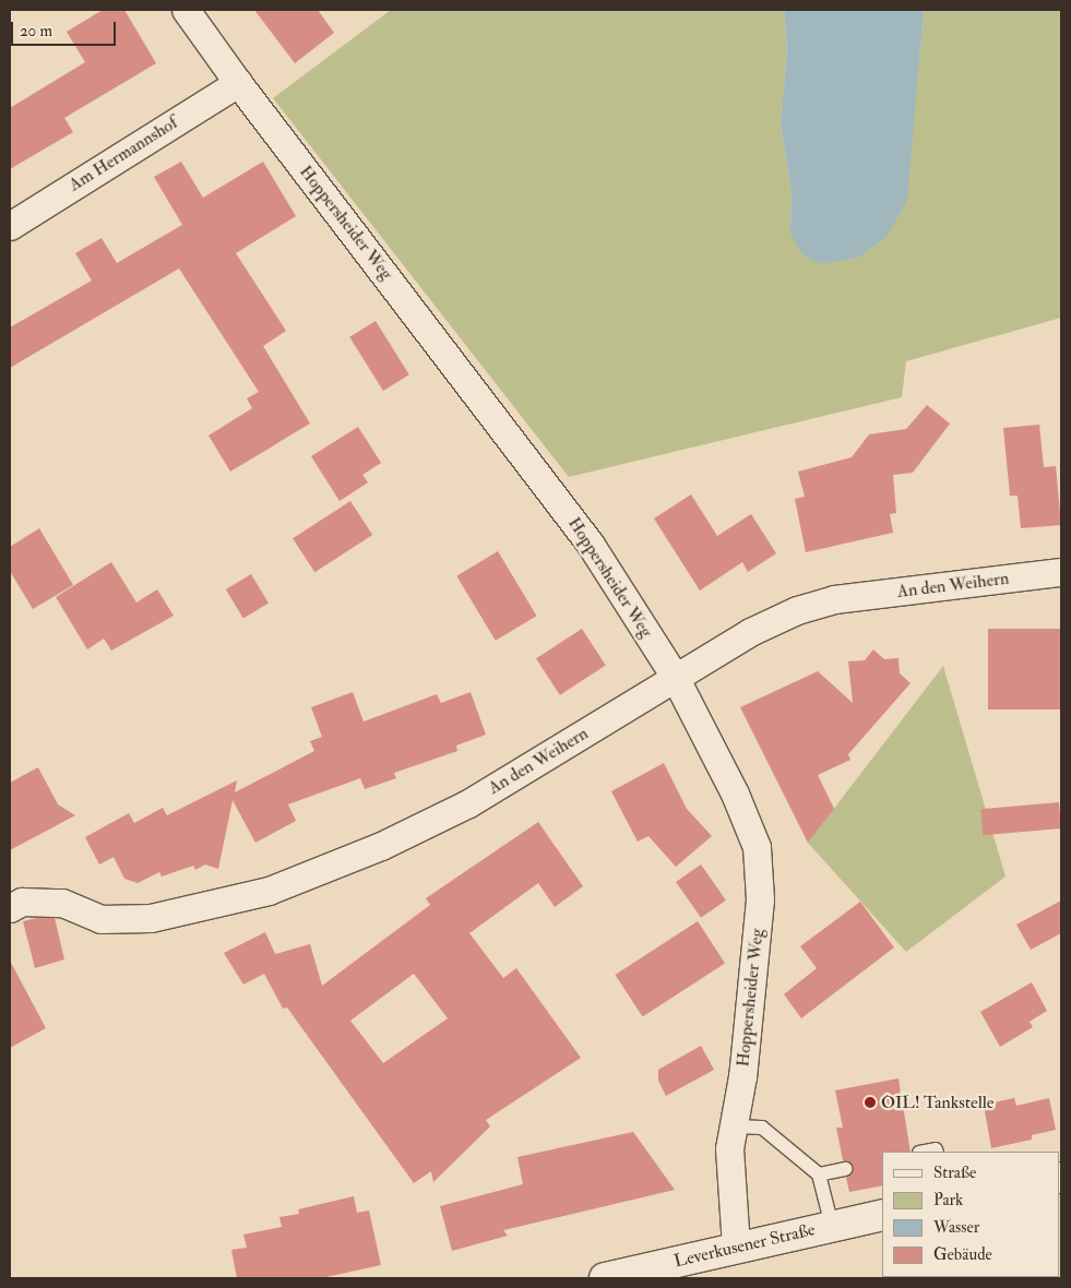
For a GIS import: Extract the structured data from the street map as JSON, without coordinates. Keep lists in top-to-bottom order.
{
  "streets": {
    "main road": ["Leverkusener Straße"],
    "street": ["Am Hermannshof", "Hoppersheider Weg", "An den Weihern"]
  },
  "crossings": [
    ["Am Hermannshof", "Hoppersheider Weg"],
    ["Hoppersheider Weg", "An den Weihern"],
    ["Hoppersheider Weg", "Leverkusener Straße"]
  ],
  "places": ["OIL! Tankstelle"],
  "legend": [
    "Straße",
    "Park",
    "Wasser",
    "Gebäude"
  ],
  "scale_bar": "20 m"
}
